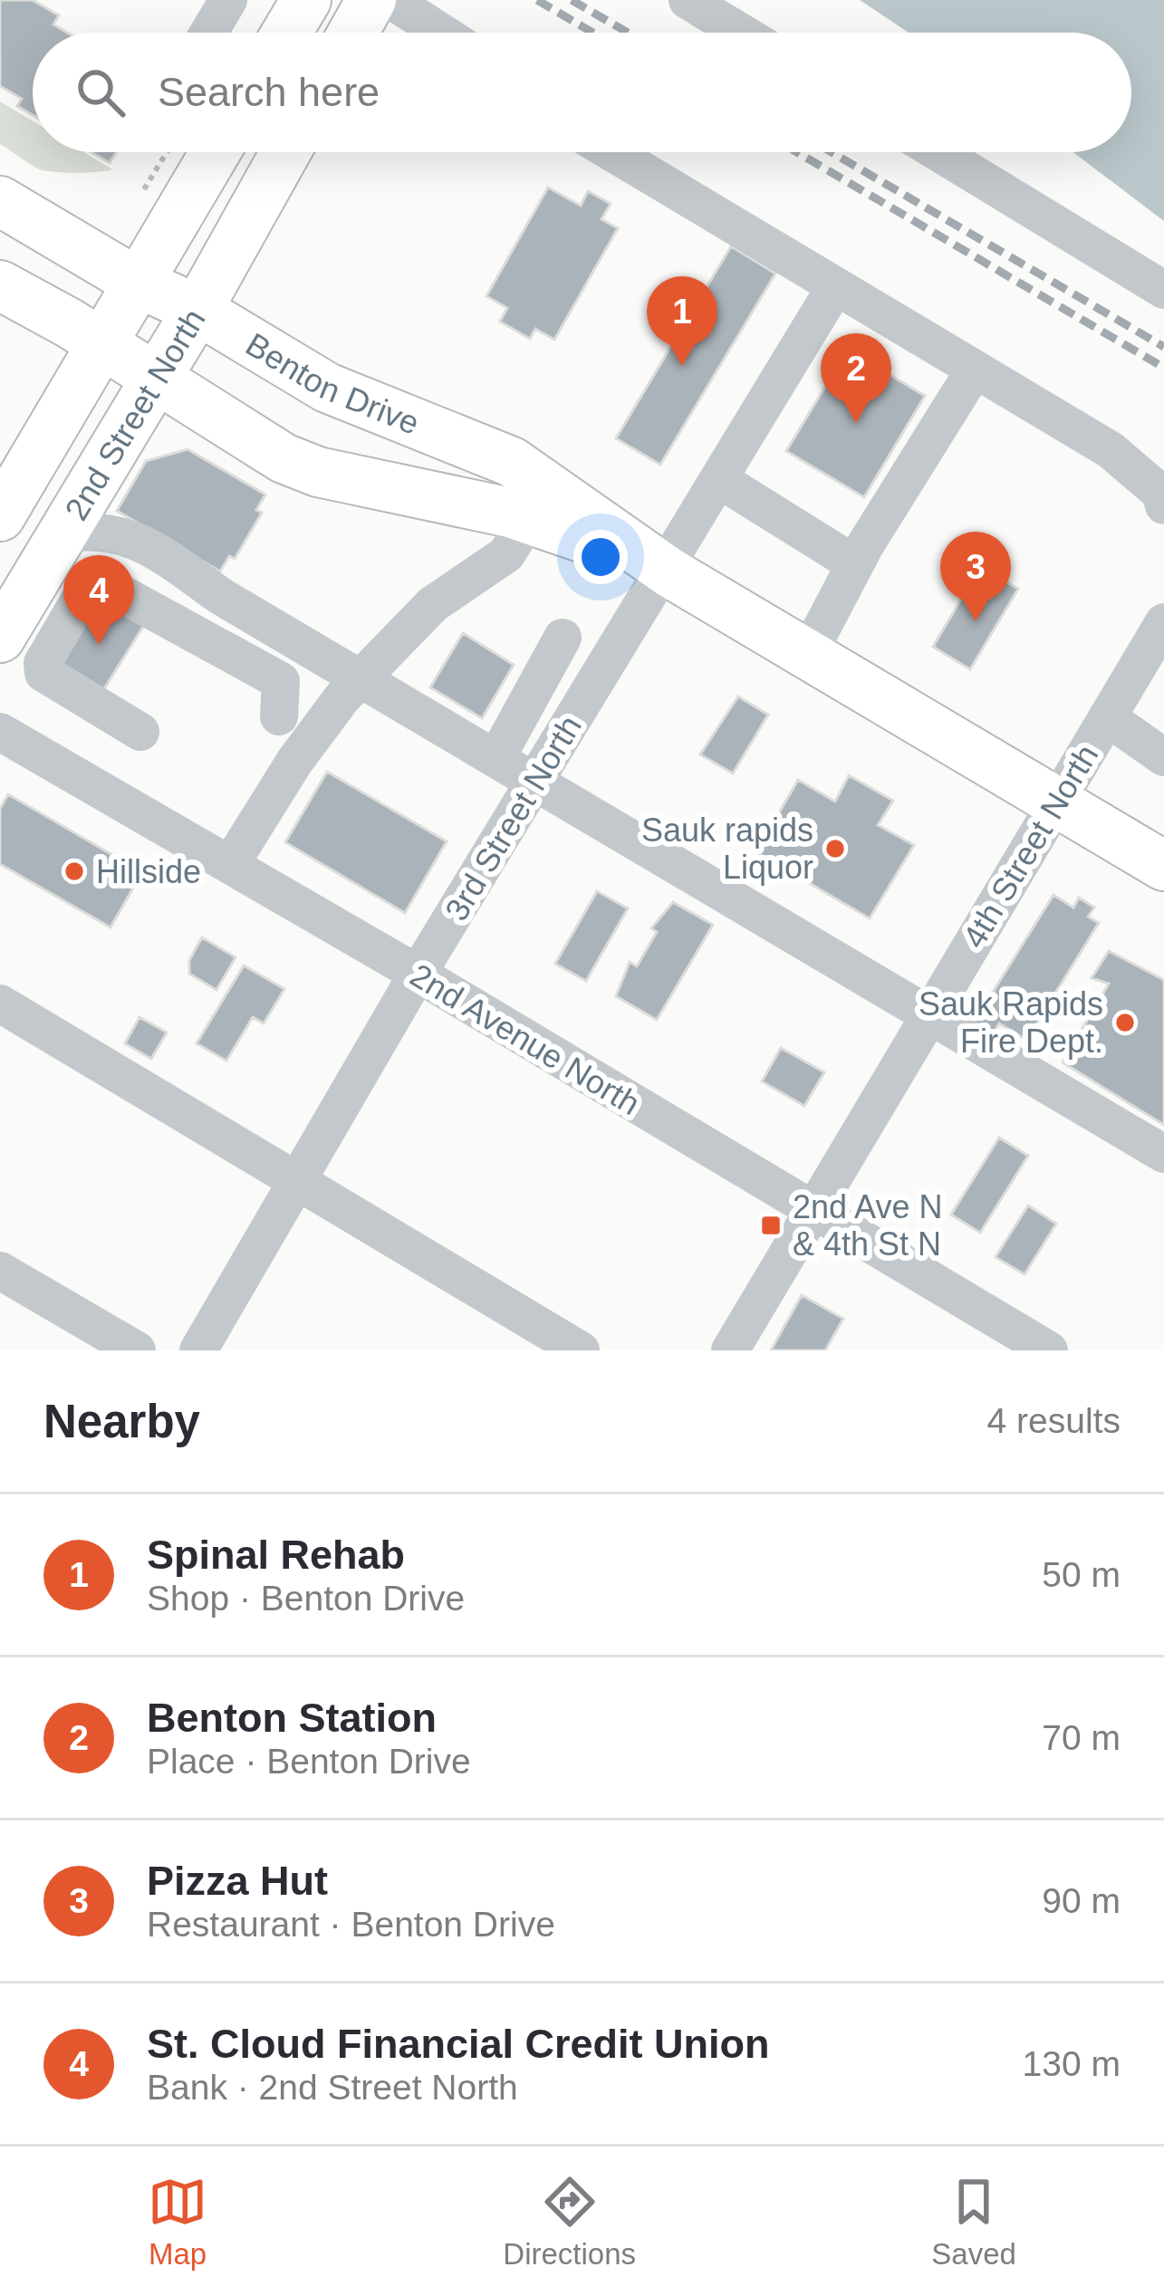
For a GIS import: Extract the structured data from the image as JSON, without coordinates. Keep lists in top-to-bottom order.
{
  "streets": {
    "main road": ["Benton Drive", "2nd Street North"],
    "street": ["3rd Street North", "4th Street North", "2nd Avenue North"]
  },
  "crossings": [
    ["Benton Drive", "2nd Street North"],
    ["Benton Drive", "3rd Street North"],
    ["Benton Drive", "4th Street North"],
    ["3rd Street North", "2nd Avenue North"],
    ["4th Street North", "2nd Avenue North"]
  ],
  "places": {
    "other": ["Sauk rapids Liquor", "Hillside", "Sauk Rapids Fire Dept."],
    "transit": ["2nd Ave N & 4th St N"]
  },
  "page": {
    "search": "Search here",
    "pins": [
      "1",
      "2",
      "3",
      "4"
    ],
    "heading": ["Nearby", "4 results"],
    "list": [
      {
        "mark": "1",
        "name": "Spinal Rehab",
        "note": "Shop · Benton Drive",
        "value": "50 m"
      },
      {
        "mark": "2",
        "name": "Benton Station",
        "note": "Place · Benton Drive",
        "value": "70 m"
      },
      {
        "mark": "3",
        "name": "Pizza Hut",
        "note": "Restaurant · Benton Drive",
        "value": "90 m"
      },
      {
        "mark": "4",
        "name": "St. Cloud Financial Credit Union",
        "note": "Bank · 2nd Street North",
        "value": "130 m"
      }
    ],
    "nav": ["Map", "Directions", "Saved"]
  }
}
